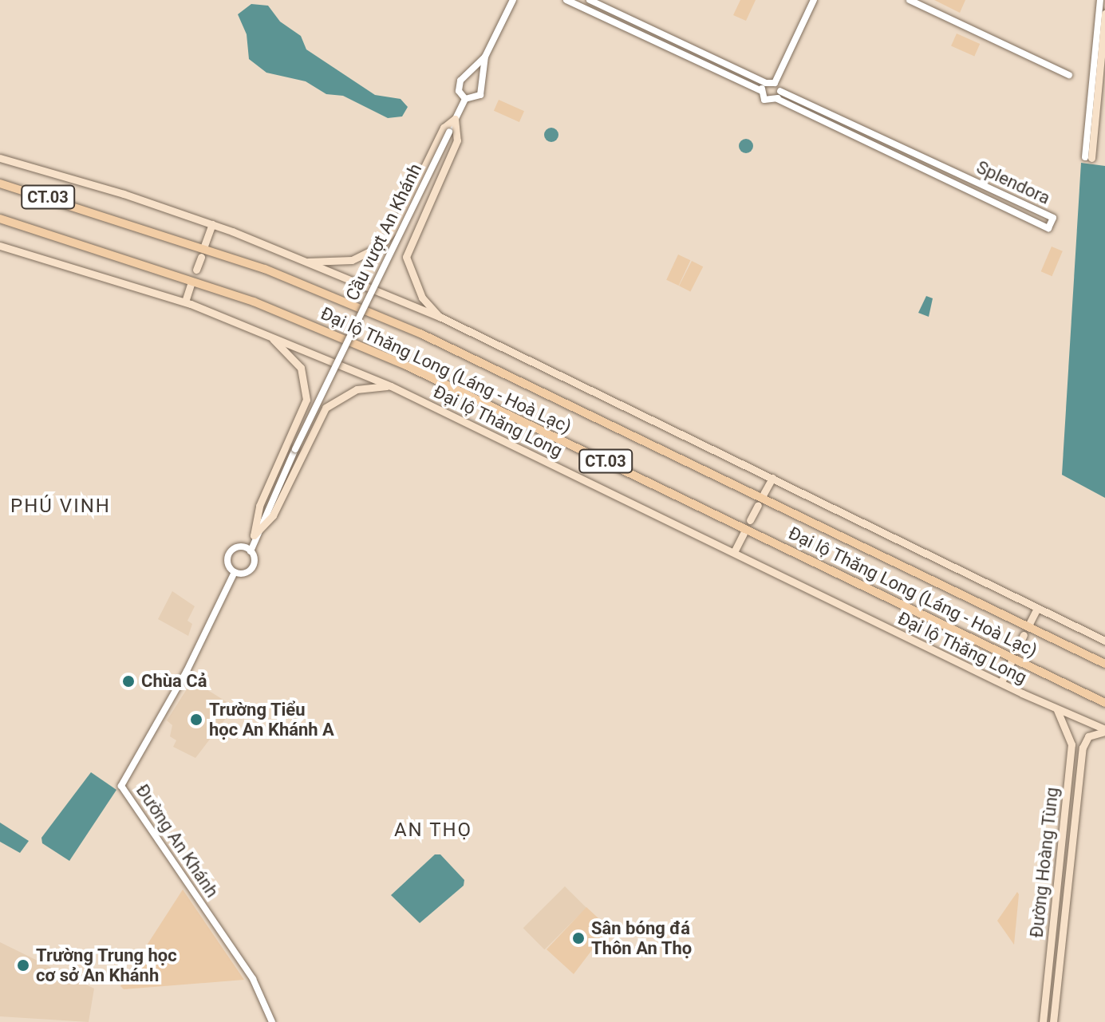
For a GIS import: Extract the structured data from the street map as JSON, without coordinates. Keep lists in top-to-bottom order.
{
  "streets": {
    "highway": ["CT.03", "Đại lộ Thăng Long (Láng - Hoà Lạc)"],
    "main road": ["Đại lộ Thăng Long", "Đường Hoàng Tùng"],
    "street": ["Splendora", "Cầu vượt An Khánh", "Đường An Khánh"]
  },
  "crossings": [
    ["Đại lộ Thăng Long", "Đường Hoàng Tùng"]
  ],
  "districts": ["PHÚ VINH", "AN THỌ"],
  "places": [
    "Chùa Cả",
    "Trường Tiểu học An Khánh A",
    "Sân bóng đá Thôn An Thọ",
    "Trường Trung học cơ sở An Khánh"
  ]
}
